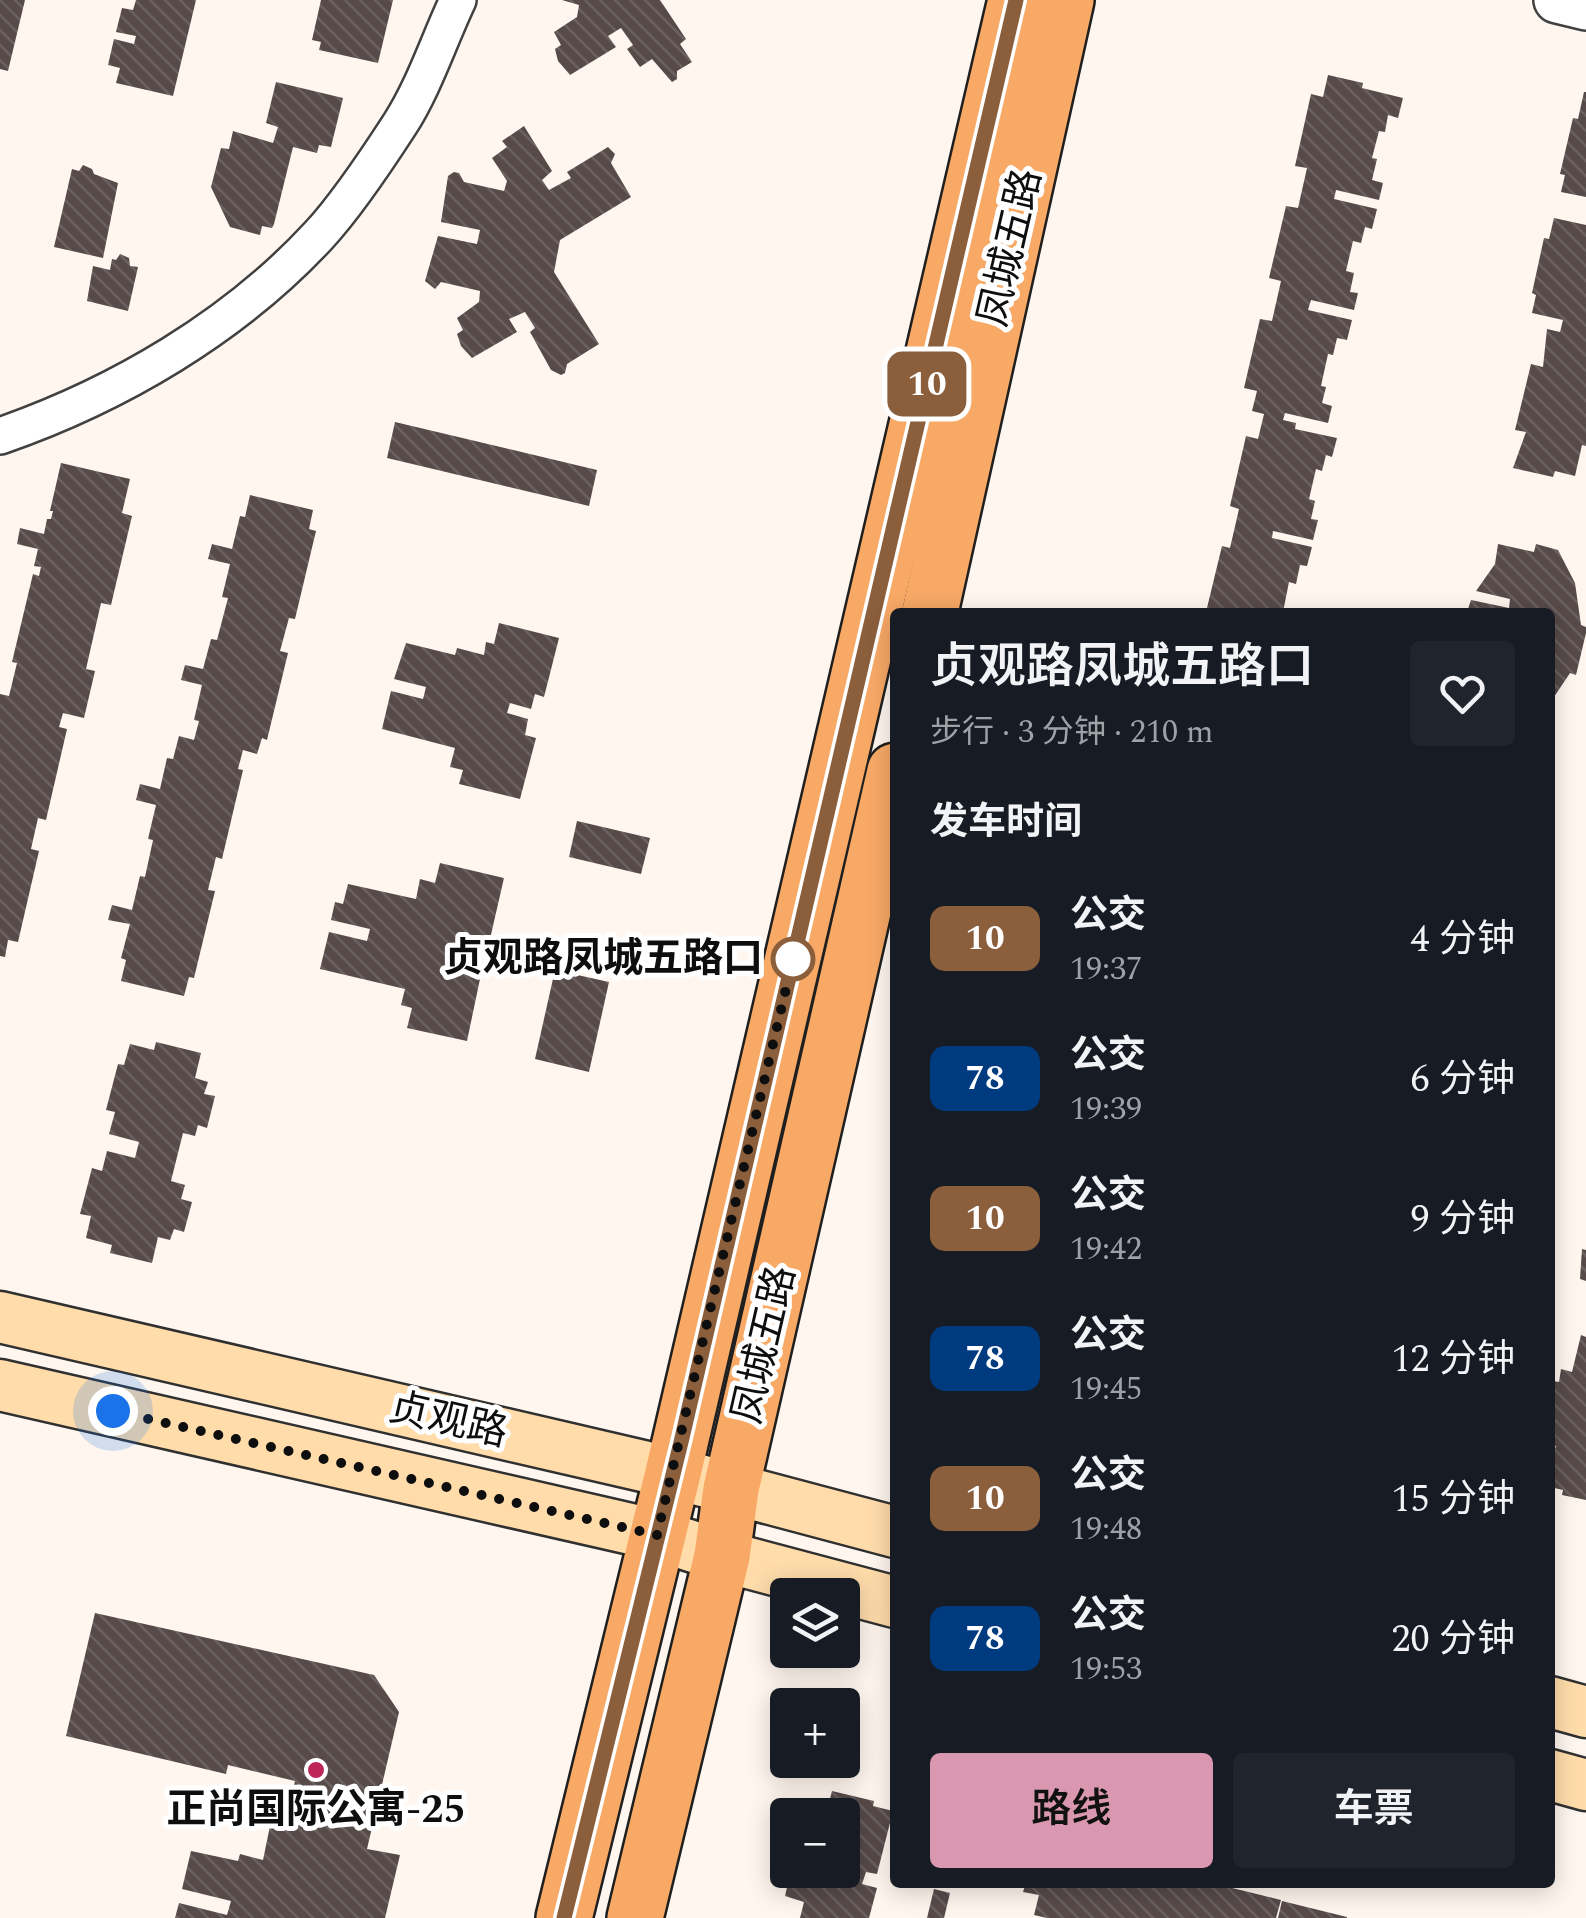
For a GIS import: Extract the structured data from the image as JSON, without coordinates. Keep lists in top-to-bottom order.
{
  "streets": {
    "main road": ["凤城五路", "贞观路"]
  },
  "crossings": [
    ["凤城五路", "贞观路"]
  ],
  "places": ["贞观路凤城五路口", "正尚国际公寓-25"],
  "lines": ["bus line 10"],
  "page": {
    "on_map": "10",
    "heading": [
      ["贞观路凤城五路口", "步行 · 3 分钟 · 210 m"],
      "发车时间"
    ],
    "list": [
      {
        "mark": "10",
        "name": "公交",
        "note": "19:37",
        "value": "4 分钟"
      },
      {
        "mark": "78",
        "name": "公交",
        "note": "19:39",
        "value": "6 分钟"
      },
      {
        "mark": "10",
        "name": "公交",
        "note": "19:42",
        "value": "9 分钟"
      },
      {
        "mark": "78",
        "name": "公交",
        "note": "19:45",
        "value": "12 分钟"
      },
      {
        "mark": "10",
        "name": "公交",
        "note": "19:48",
        "value": "15 分钟"
      },
      {
        "mark": "78",
        "name": "公交",
        "note": "19:53",
        "value": "20 分钟"
      }
    ],
    "map_buttons": ["+", "−"],
    "buttons": ["路线", "车票"]
  }
}
